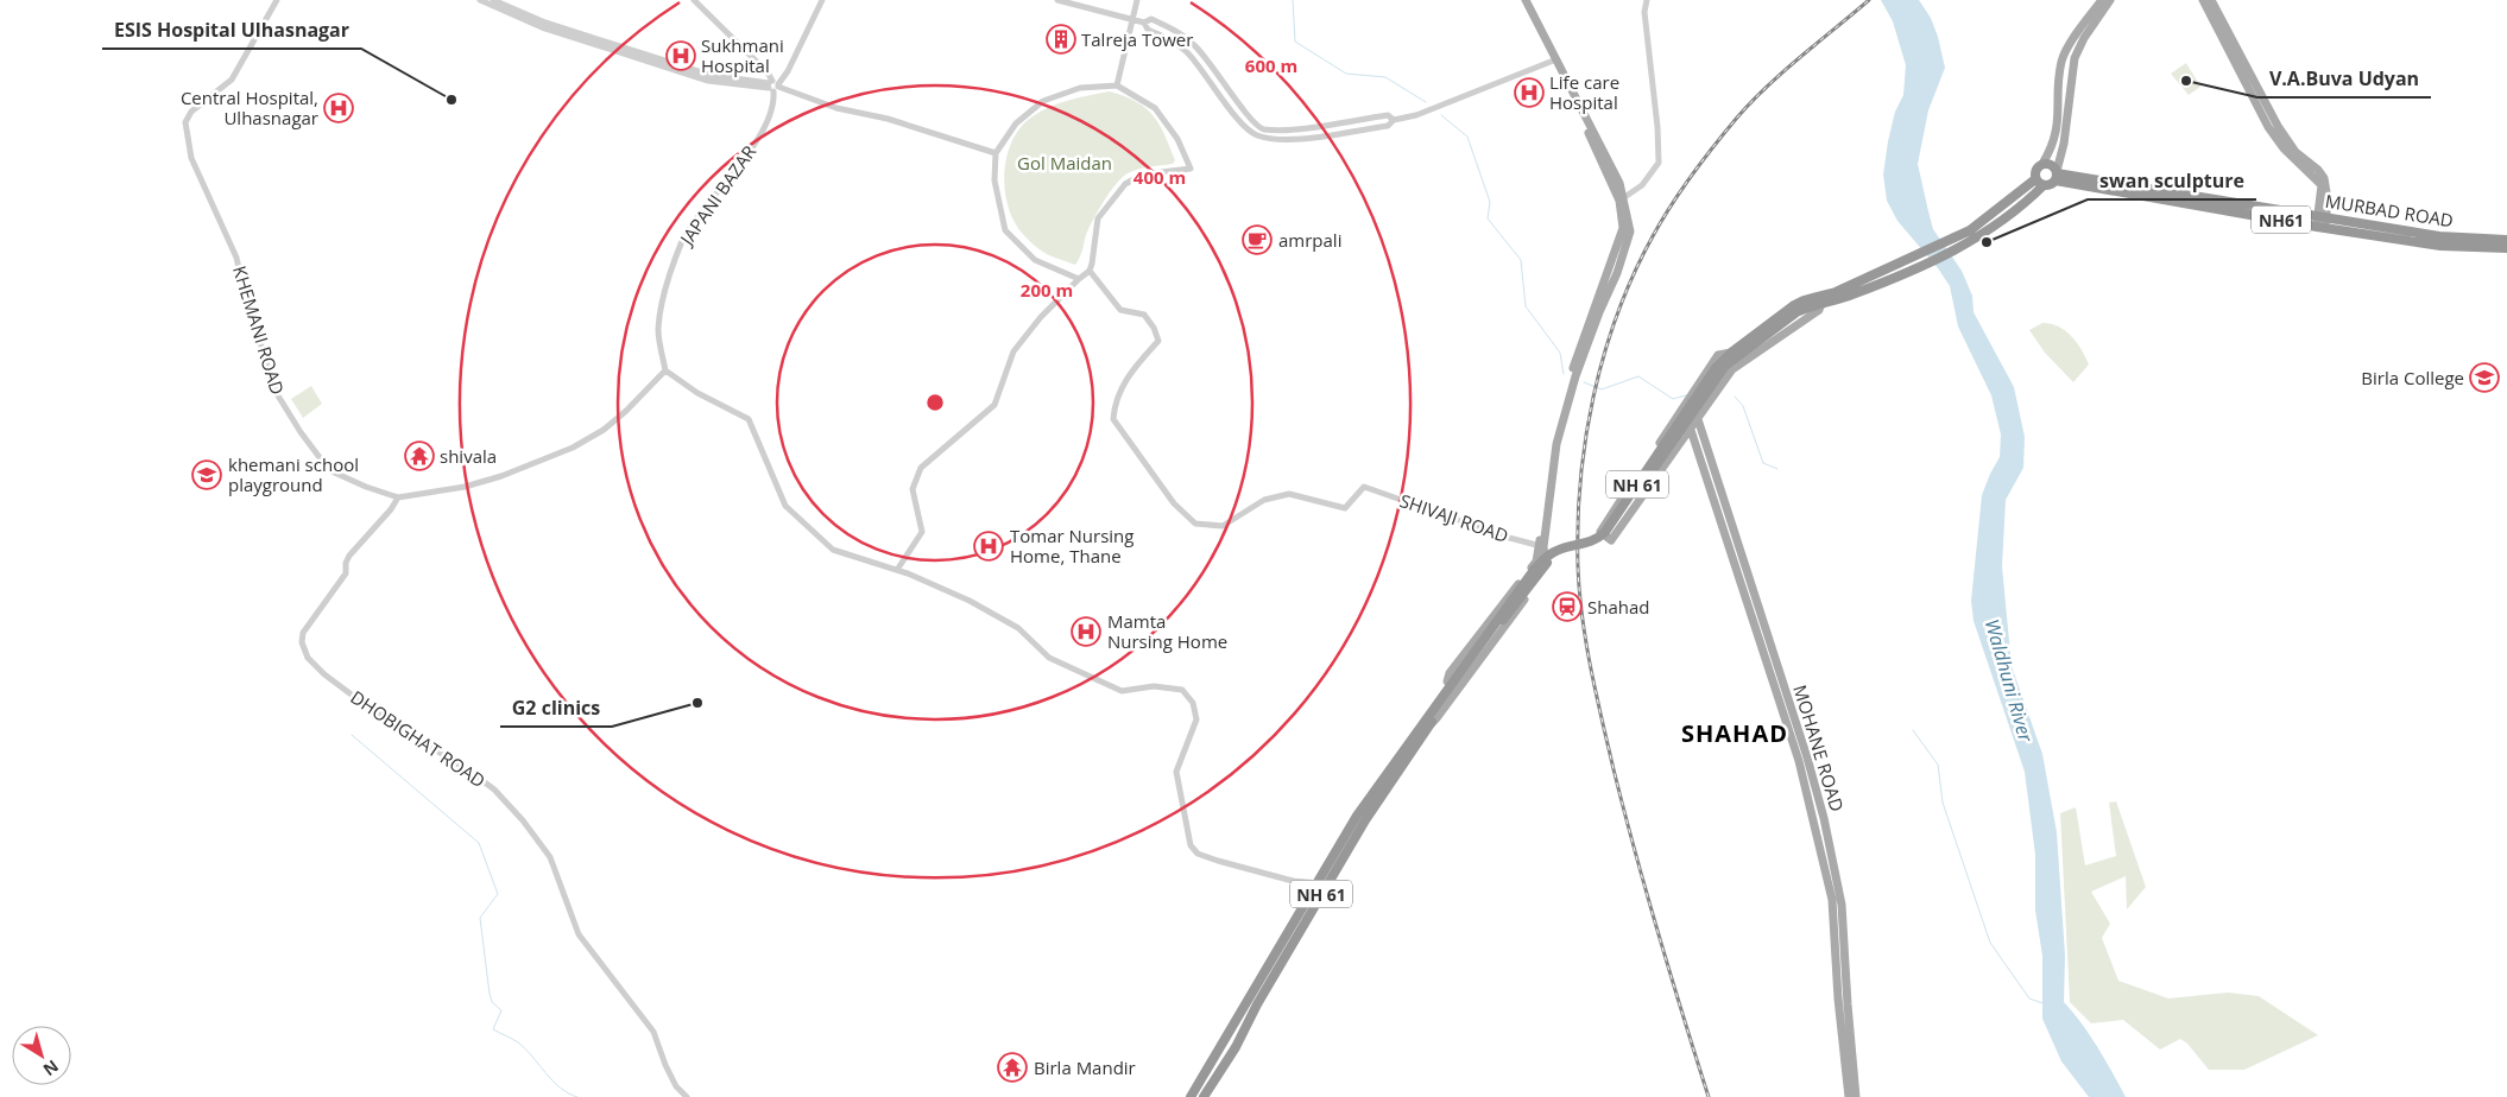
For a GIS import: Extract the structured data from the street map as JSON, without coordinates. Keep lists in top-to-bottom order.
{
  "streets": {
    "highway": ["MURBAD ROAD", "NH61", "NH 61"],
    "main road": ["MOHANE ROAD"],
    "street": [
      "JAPANI BAZAR",
      "KHEMANI ROAD",
      "SHIVAJI ROAD",
      "DHOBIGHAT ROAD"
    ]
  },
  "crossings": [
    ["MURBAD ROAD", "NH61"],
    ["NH61", "NH 61"],
    ["KHEMANI ROAD", "DHOBIGHAT ROAD"]
  ],
  "districts": ["SHAHAD"],
  "water": ["Waldhuni River"],
  "parks": ["Gol Maidan"],
  "places": {
    "building": ["Talreja Tower"],
    "hospital": [
      "Sukhmani Hospital",
      "Life care Hospital",
      "Central Hospital, Ulhasnagar",
      "Tomar Nursing Home, Thane",
      "Mamta Nursing Home"
    ],
    "other": [
      "V.A.Buva Udyan",
      "ESIS Hospital Ulhasnagar",
      "swan sculpture",
      "G2 clinics"
    ],
    "cafe": ["amrpali"],
    "school or university": ["Birla College", "khemani school playground"],
    "temple": ["shivala", "Birla Mandir"],
    "station": ["Shahad"]
  },
  "north": "bottom right",
  "rings": ["600 m", "400 m", "200 m"]
}
